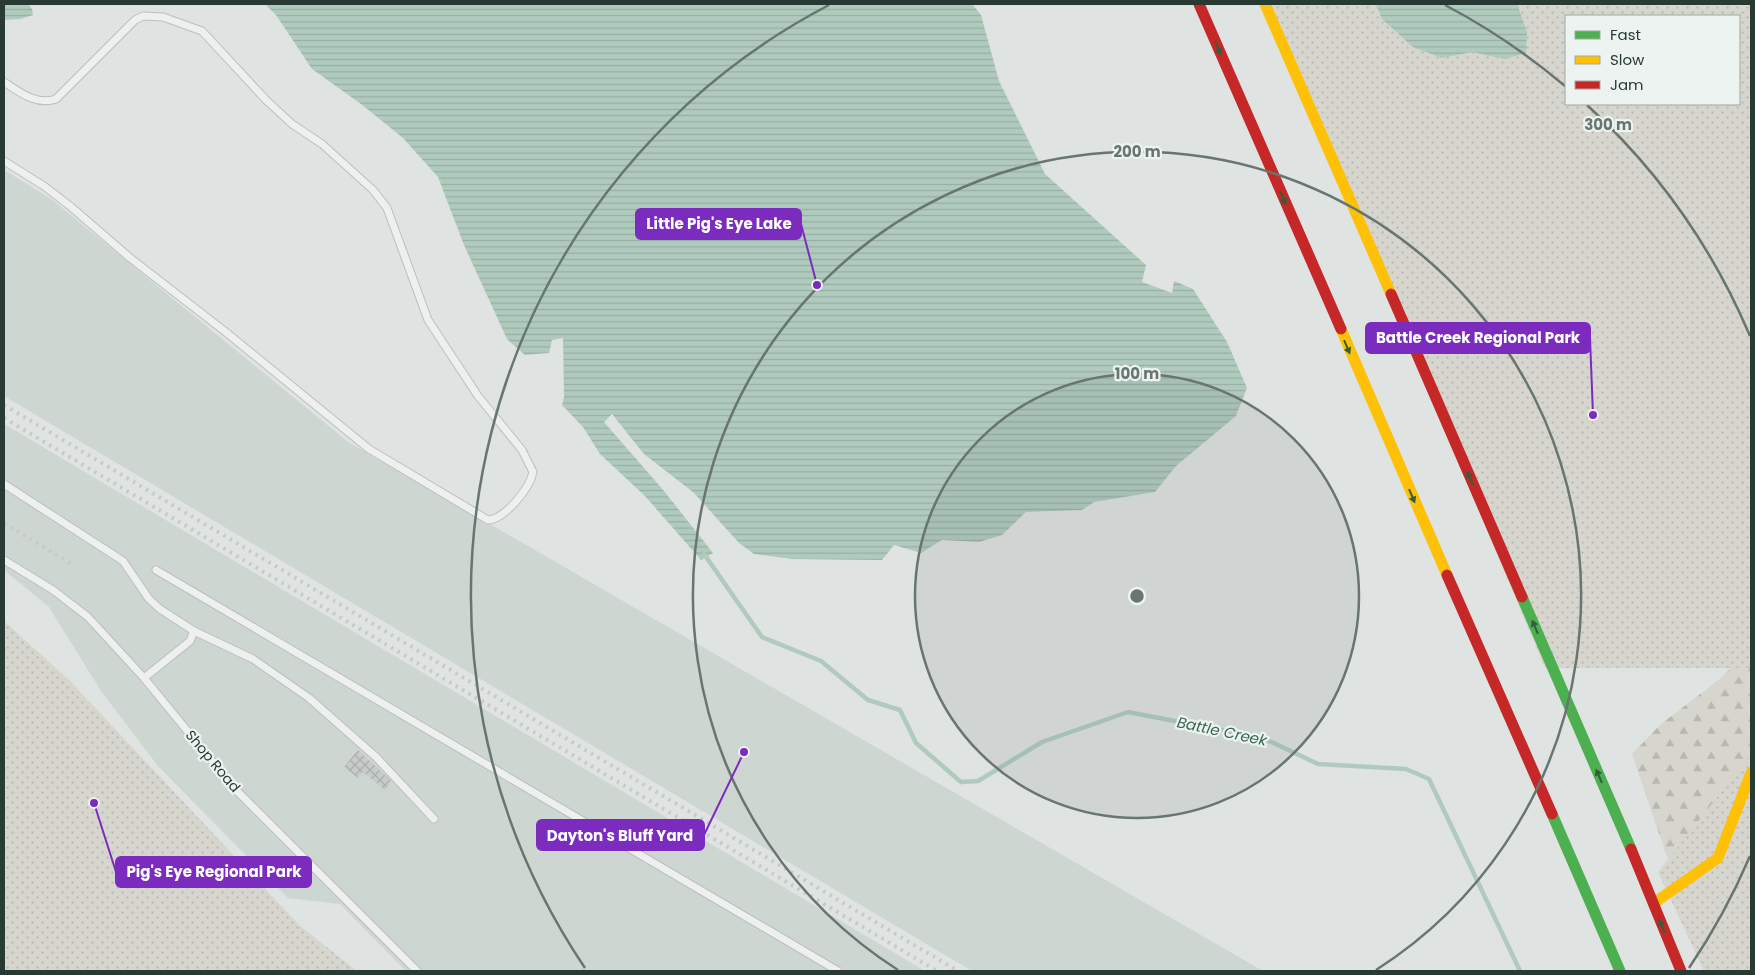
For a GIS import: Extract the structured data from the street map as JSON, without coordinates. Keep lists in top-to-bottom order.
{
  "streets": {
    "lane": ["Shop Road"]
  },
  "water": ["Battle Creek"],
  "places": [
    "Little Pig's Eye Lake",
    "Battle Creek Regional Park",
    "Dayton's Bluff Yard",
    "Pig's Eye Regional Park"
  ],
  "legend": ["Fast", "Slow", "Jam"],
  "rings": ["300 m", "200 m", "100 m"]
}
